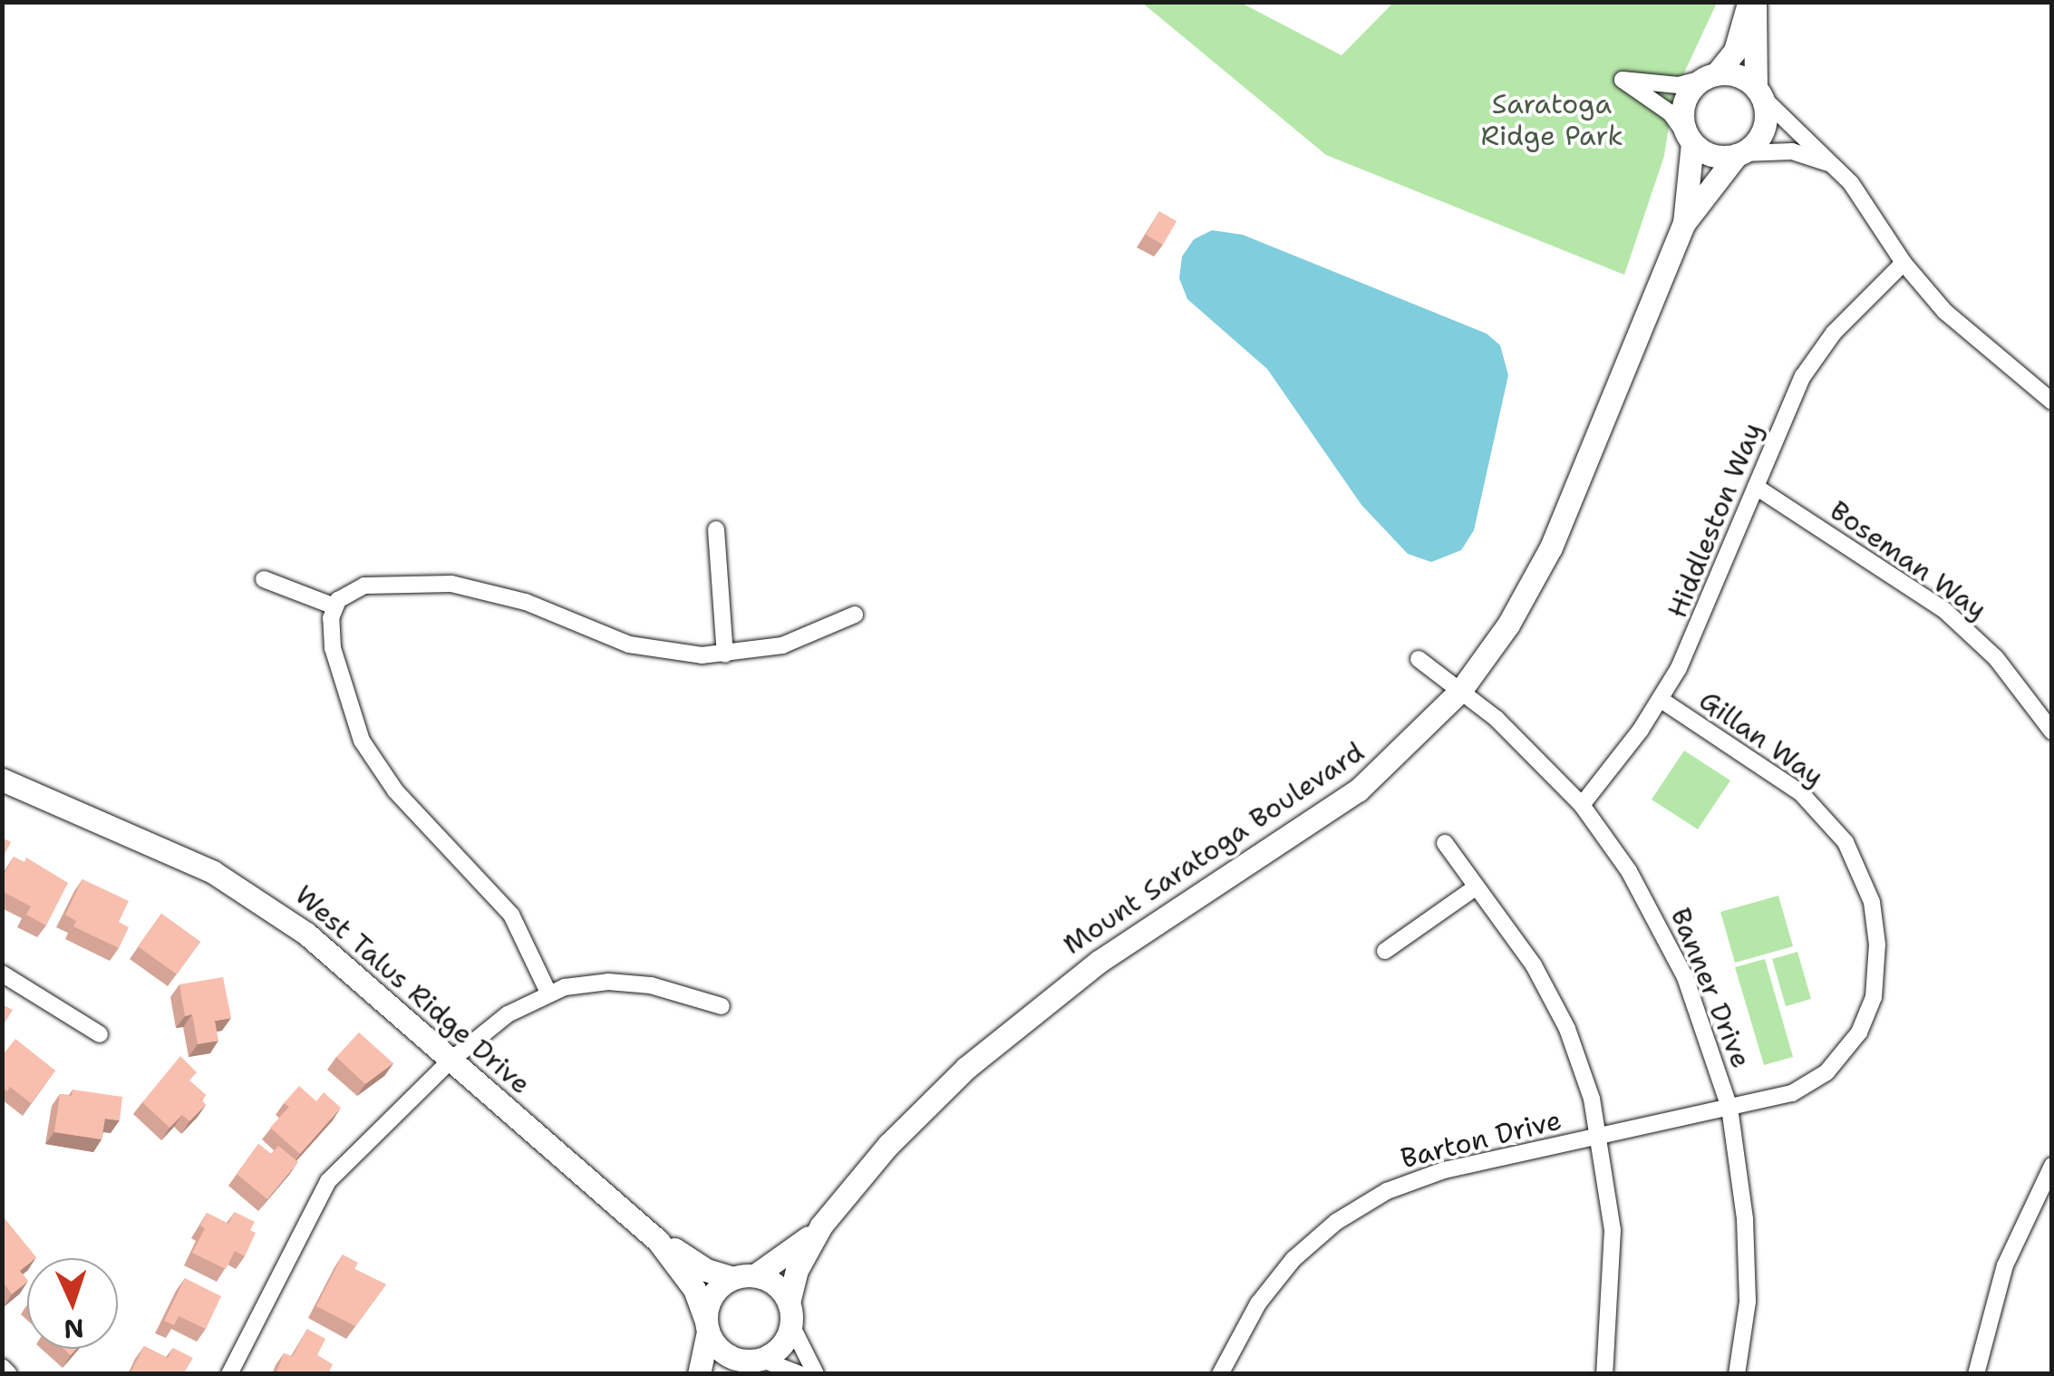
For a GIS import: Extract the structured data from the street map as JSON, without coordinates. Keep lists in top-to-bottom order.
{
  "streets": {
    "street": [
      "Hiddleston Way",
      "Boseman Way",
      "Gillan Way",
      "Mount Saratoga Boulevard",
      "Banner Drive",
      "West Talus Ridge Drive",
      "Barton Drive"
    ]
  },
  "crossings": [
    ["Hiddleston Way", "Boseman Way"],
    ["Hiddleston Way", "Gillan Way"],
    ["Hiddleston Way", "Banner Drive"],
    ["Gillan Way", "Banner Drive"],
    ["Gillan Way", "Barton Drive"],
    ["Mount Saratoga Boulevard", "Banner Drive"],
    ["Mount Saratoga Boulevard", "West Talus Ridge Drive"],
    ["Banner Drive", "Barton Drive"]
  ],
  "parks": ["Saratoga Ridge Park"],
  "north": "bottom"
}
